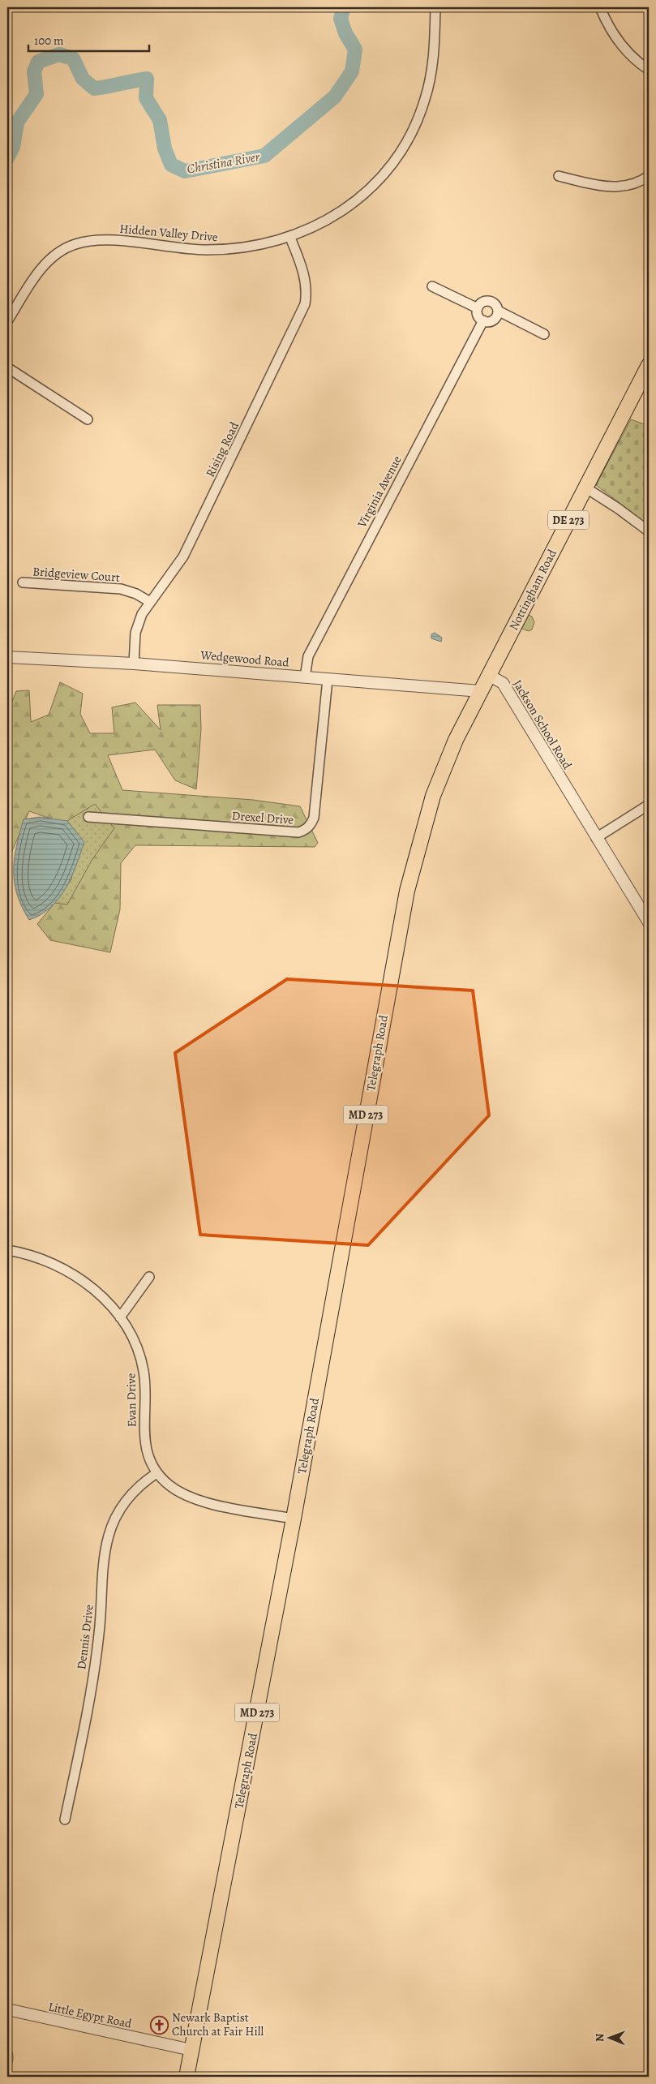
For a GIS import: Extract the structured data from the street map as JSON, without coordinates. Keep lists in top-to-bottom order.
{
  "streets": {
    "main road": [
      "DE 273",
      "Nottingham Road",
      "Telegraph Road",
      "MD 273"
    ],
    "street": [
      "Hidden Valley Drive",
      "Rising Road",
      "Virginia Avenue",
      "Bridgeview Court",
      "Wedgewood Road",
      "Jackson School Road",
      "Drexel Drive",
      "Evan Drive",
      "Dennis Drive",
      "Little Egypt Road"
    ]
  },
  "crossings": [
    ["Hidden Valley Drive", "Rising Road"],
    ["Rising Road", "Bridgeview Court"],
    ["Rising Road", "Wedgewood Road"],
    ["Virginia Avenue", "Wedgewood Road"],
    ["Nottingham Road", "Wedgewood Road"],
    ["Nottingham Road", "Jackson School Road"],
    ["Nottingham Road", "Telegraph Road"],
    ["Wedgewood Road", "Drexel Drive"],
    ["Telegraph Road", "Evan Drive"],
    ["Telegraph Road", "Little Egypt Road"],
    ["Evan Drive", "Dennis Drive"]
  ],
  "water": ["Christina River"],
  "places": {
    "church": ["Newark Baptist Church at Fair Hill"]
  },
  "scale_bar": "100 m",
  "north": "left"
}
